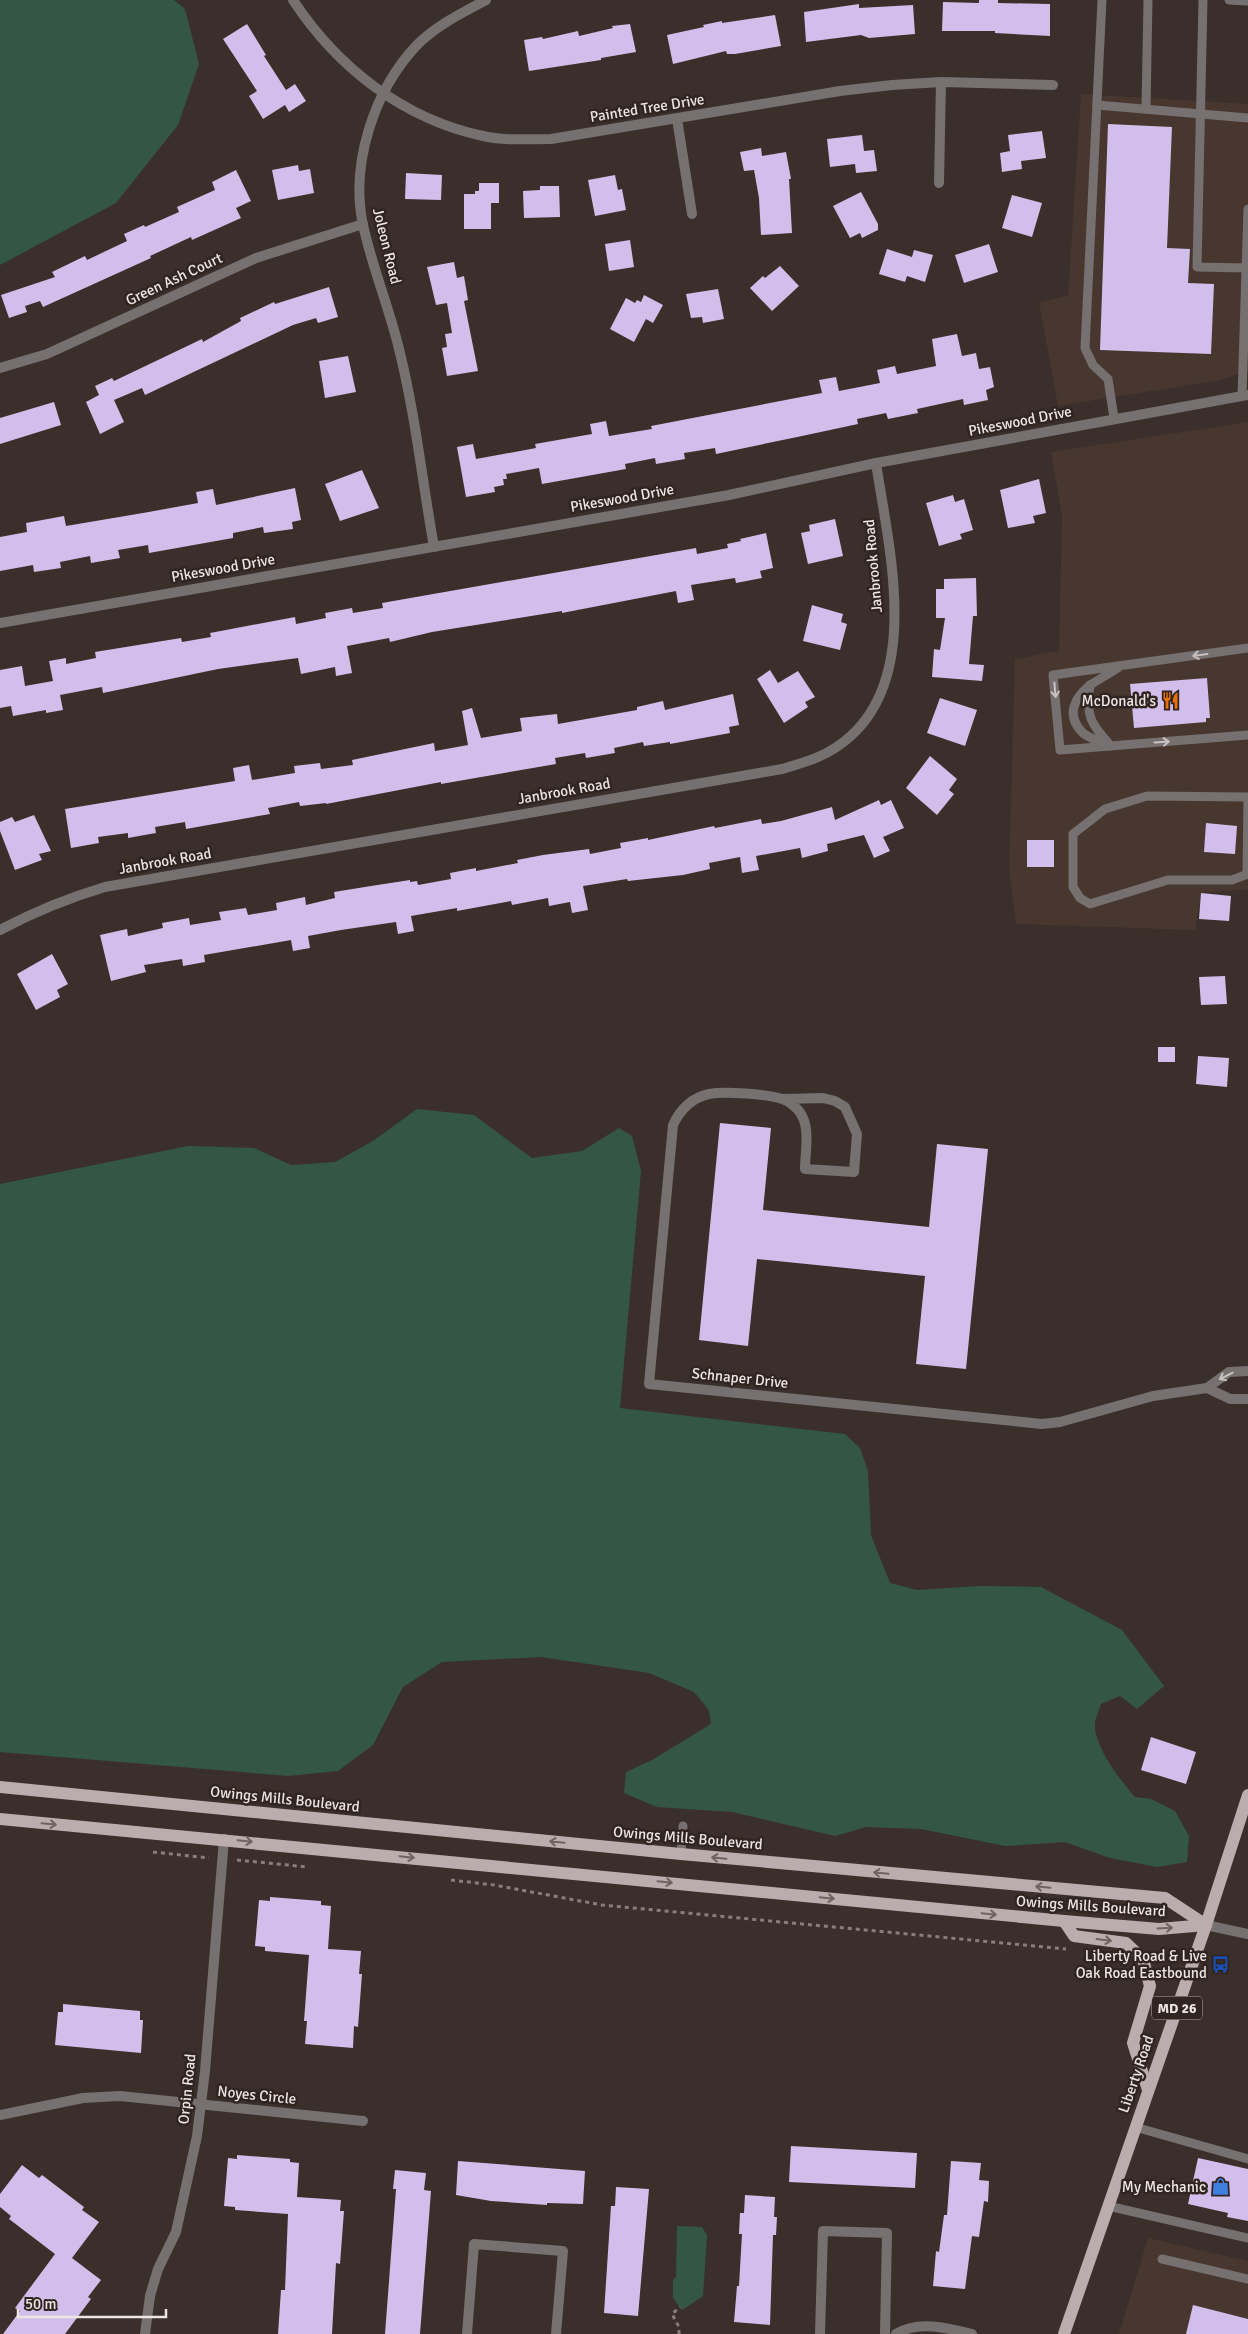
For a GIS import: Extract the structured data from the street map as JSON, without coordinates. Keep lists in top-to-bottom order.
{
  "streets": {
    "main road": ["Owings Mills Boulevard", "MD 26", "Liberty Road"],
    "street": [
      "Painted Tree Drive",
      "Joleon Road",
      "Green Ash Court",
      "Pikeswood Drive",
      "Janbrook Road",
      "Schnaper Drive",
      "Orpin Road",
      "Noyes Circle"
    ]
  },
  "crossings": [
    ["Painted Tree Drive", "Joleon Road"],
    ["Joleon Road", "Green Ash Court"],
    ["Joleon Road", "Pikeswood Drive"],
    ["Pikeswood Drive", "Janbrook Road"],
    ["Owings Mills Boulevard", "Liberty Road"],
    ["Owings Mills Boulevard", "Orpin Road"],
    ["Orpin Road", "Noyes Circle"]
  ],
  "places": {
    "restaurant": ["McDonald's"],
    "bus stop": ["Liberty Road & Live Oak Road Eastbound"],
    "shop": ["My Mechanic"]
  },
  "scale_bar": "50 m"
}
